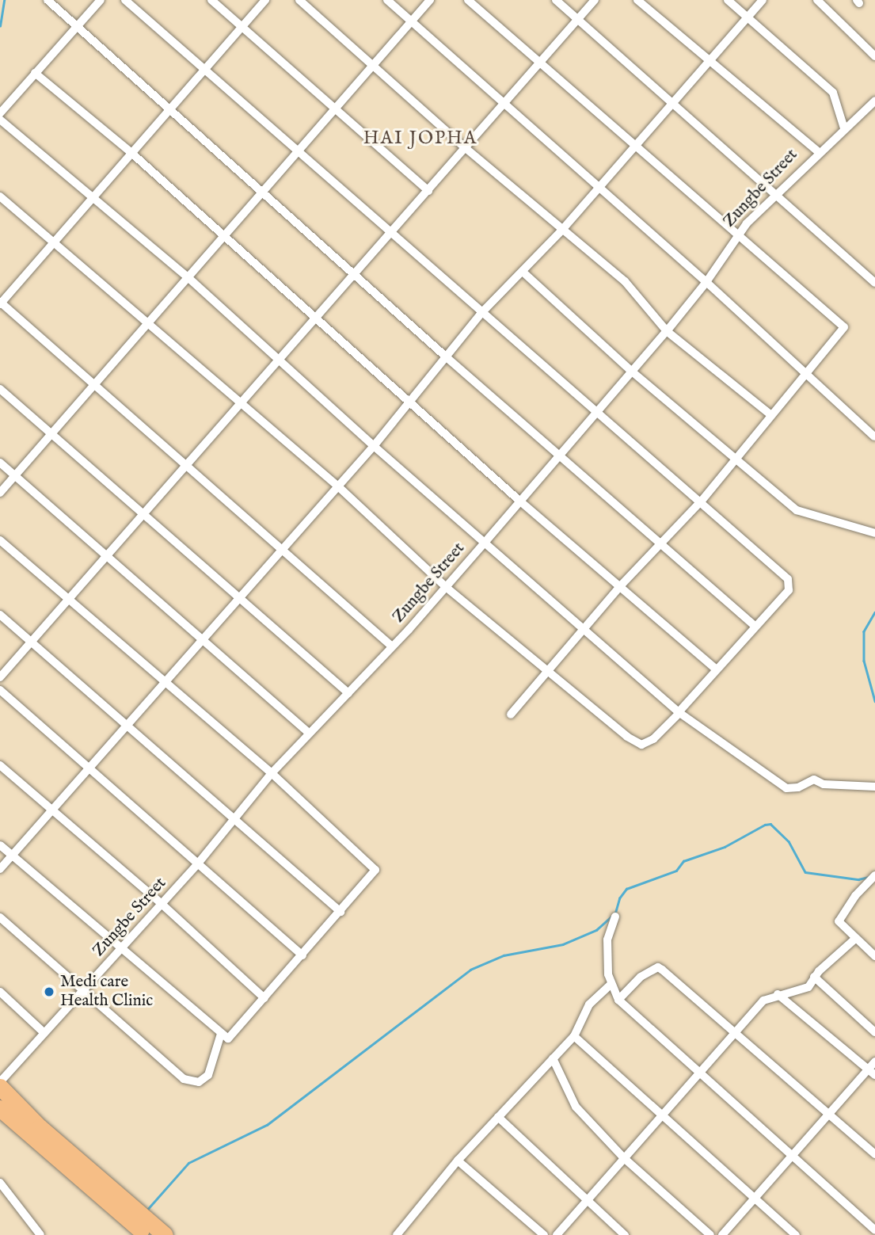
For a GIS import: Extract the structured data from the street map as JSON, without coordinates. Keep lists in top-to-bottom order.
{
  "streets": {
    "street": ["Zungbe Street"]
  },
  "districts": ["HAI JOPHA"],
  "places": ["Medi care Health Clinic"]
}
